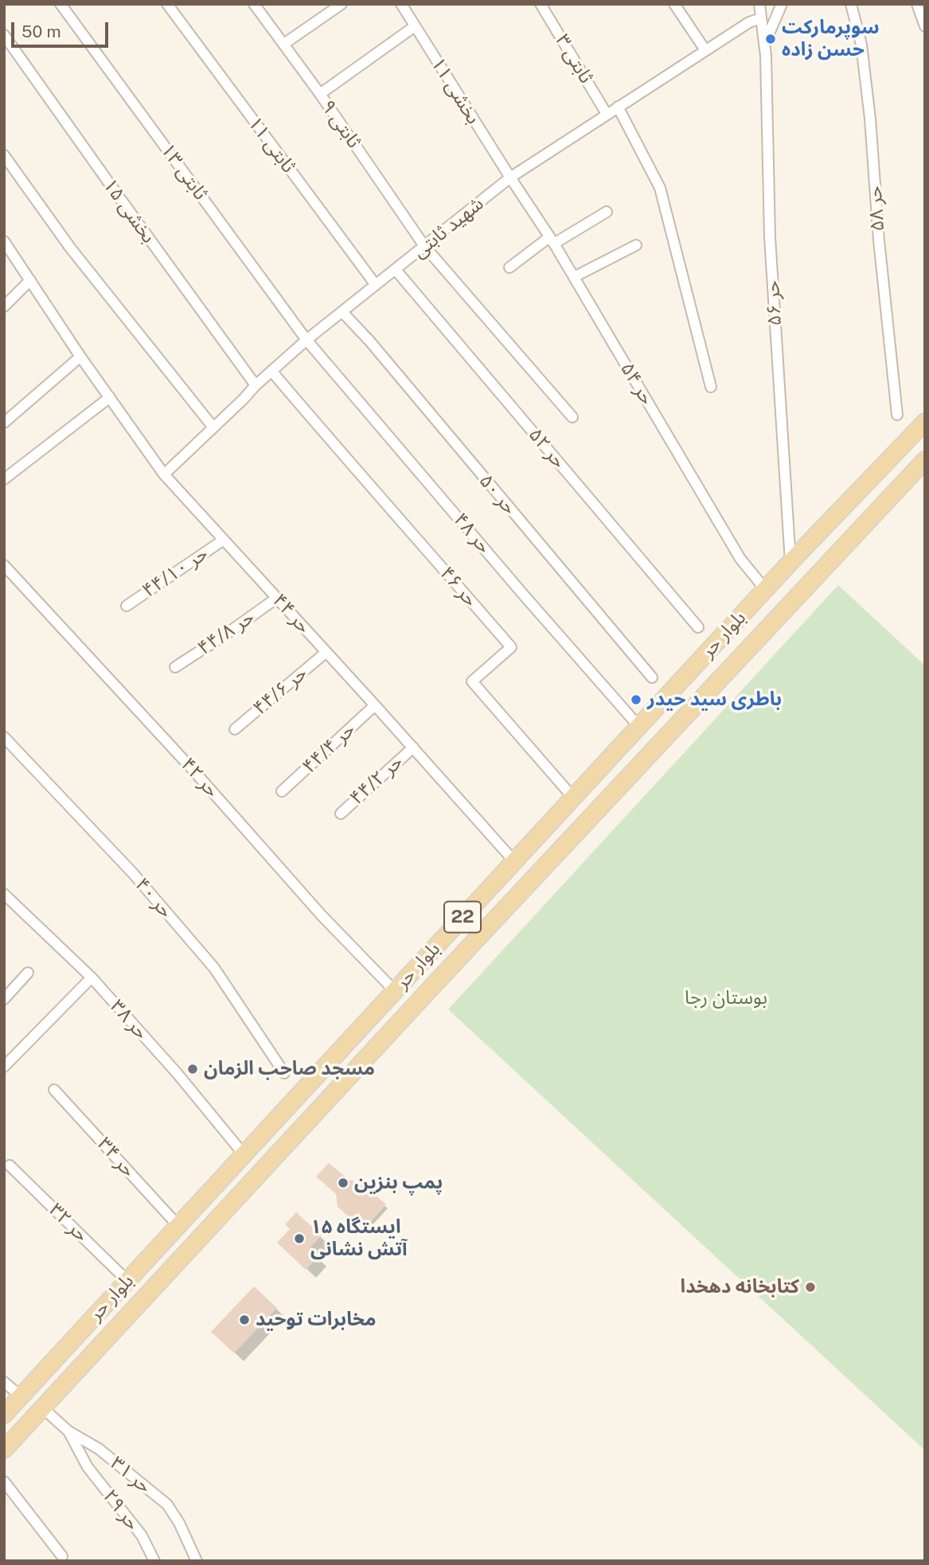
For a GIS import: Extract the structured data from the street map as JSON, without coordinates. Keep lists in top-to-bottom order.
{
  "streets": {
    "main road": ["بلوار حر", "22"],
    "street": [
      "ثابتی ۳",
      "بخشی ۱۱",
      "ثابتی ۹",
      "ثابتی ۱۱",
      "ثابتی ۱۳",
      "حر ۵۸",
      "بخشی ۱۵",
      "شهید ثابتی",
      "حر ۵۶",
      "حر ۵۴",
      "حر ۵۲",
      "حر ۵۰",
      "حر ۴۸",
      "حر ۴۴/۱۰",
      "حر ۴۶",
      "حر ۴۴",
      "حر ۴۴/۸",
      "حر ۴۴/۶",
      "حر ۴۴/۴",
      "حر ۴۲",
      "حر ۴۴/۲",
      "حر ۴۰",
      "حر ۳۸",
      "حر ۳۴",
      "حر ۳۲",
      "حر ۳۱",
      "حر ۲۹"
    ]
  },
  "crossings": [
    ["ثابتی ۳", "شهید ثابتی"],
    ["بخشی ۱۱", "شهید ثابتی"],
    ["بخشی ۱۱", "حر ۵۴"],
    ["ثابتی ۹", "شهید ثابتی"],
    ["ثابتی ۱۱", "شهید ثابتی"],
    ["ثابتی ۱۳", "شهید ثابتی"],
    ["ثابتی ۱۳", "حر ۴۸"],
    ["بخشی ۱۵", "شهید ثابتی"],
    ["شهید ثابتی", "حر ۵۶"],
    ["شهید ثابتی", "حر ۵۴"],
    ["شهید ثابتی", "حر ۵۲"],
    ["شهید ثابتی", "حر ۵۰"],
    ["شهید ثابتی", "حر ۴۸"],
    ["شهید ثابتی", "حر ۴۶"],
    ["شهید ثابتی", "حر ۴۴"],
    ["حر ۵۶", "بلوار حر"],
    ["حر ۵۴", "بلوار حر"],
    ["حر ۴۸", "بلوار حر"],
    ["حر ۴۴/۱۰", "حر ۴۴"],
    ["حر ۴۶", "بلوار حر"],
    ["حر ۴۴", "حر ۴۴/۸"],
    ["حر ۴۴", "بلوار حر"],
    ["حر ۴۴", "حر ۴۴/۶"],
    ["حر ۴۴", "حر ۴۴/۴"],
    ["حر ۴۴", "حر ۴۴/۲"],
    ["بلوار حر", "حر ۴۲"],
    ["بلوار حر", "حر ۳۸"],
    ["بلوار حر", "حر ۳۴"],
    ["بلوار حر", "حر ۳۲"],
    ["بلوار حر", "حر ۳۱"],
    ["حر ۳۱", "حر ۲۹"]
  ],
  "parks": ["بوستان رجا"],
  "places": [
    "سوپرمارکت حسن زاده",
    "باطری سید حیدر",
    "مسجد صاحب الزمان",
    "پمپ بنزین",
    "ایستگاه ۱۵ آتش نشانی",
    "کتابخانه دهخدا",
    "مخابرات توحید"
  ],
  "scale_bar": "50 m"
}
